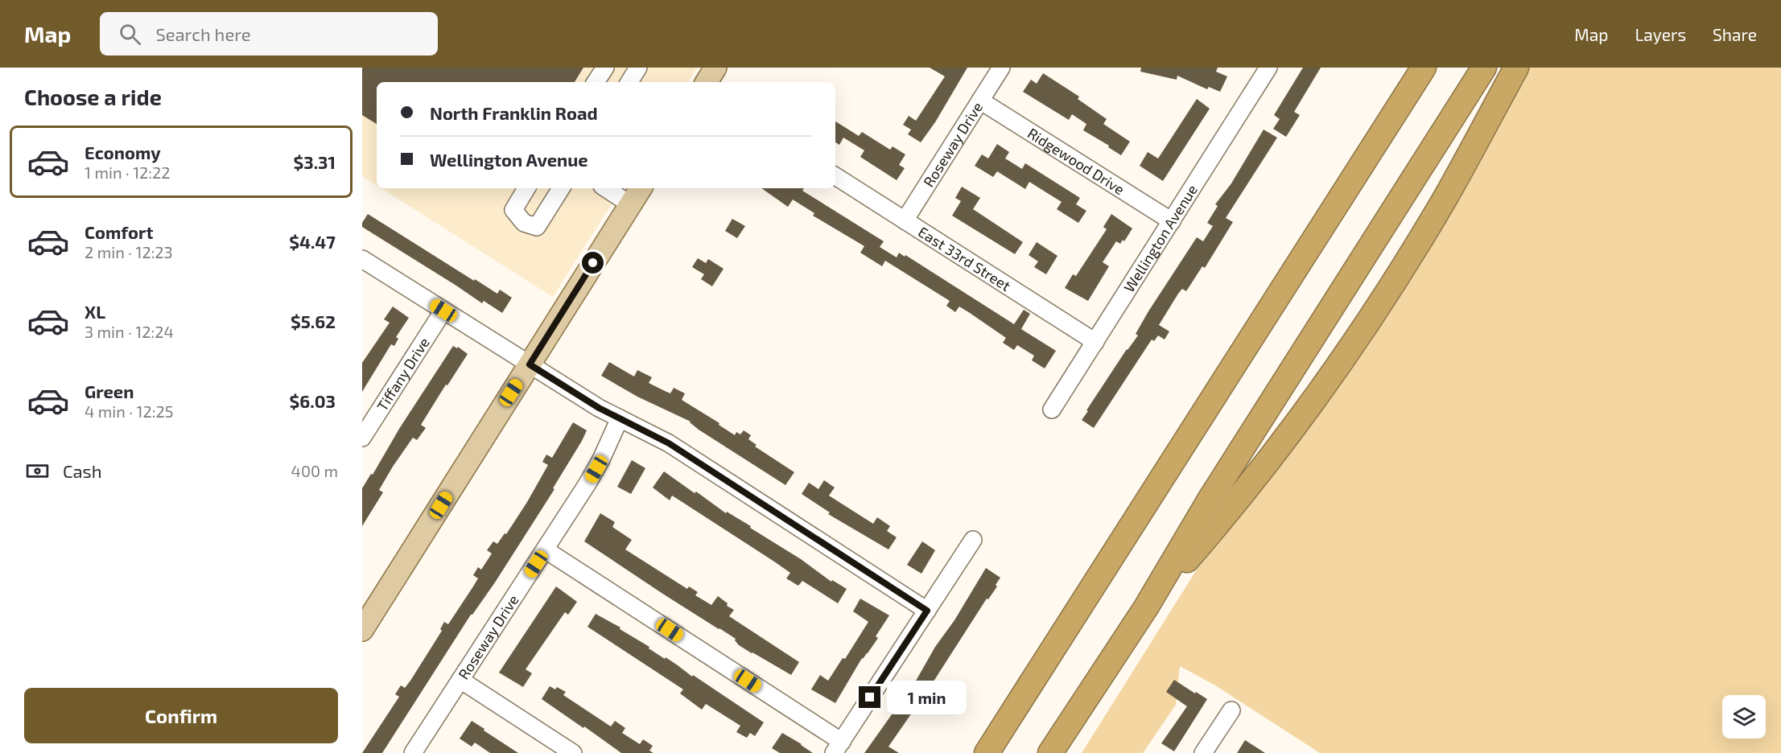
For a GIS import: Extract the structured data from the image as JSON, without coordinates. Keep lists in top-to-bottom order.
{
  "streets": {
    "street": [
      "Roseway Drive",
      "Ridgewood Drive",
      "Wellington Avenue",
      "East 33rd Street",
      "Tiffany Drive"
    ]
  },
  "crossings": [
    ["Roseway Drive", "Ridgewood Drive"],
    ["Roseway Drive", "East 33rd Street"],
    ["Ridgewood Drive", "Wellington Avenue"],
    ["Wellington Avenue", "East 33rd Street"]
  ],
  "page": {
    "header": "Map",
    "search": "Search here",
    "nav": ["Map", "Layers", "Share"],
    "heading": "Choose a ride",
    "banner": ["North Franklin Road", "Wellington Avenue"],
    "list": [
      {
        "name": "Economy",
        "note": "1 min · 12:22",
        "value": "$3.31"
      },
      {
        "name": "Comfort",
        "note": "2 min · 12:23",
        "value": "$4.47"
      },
      {
        "name": "XL",
        "note": "3 min · 12:24",
        "value": "$5.62"
      },
      {
        "name": "Green",
        "note": "4 min · 12:25",
        "value": "$6.03"
      }
    ],
    "pay": ["Cash", "400 m"],
    "buttons": "Confirm",
    "bubble": "1 min"
  }
}
